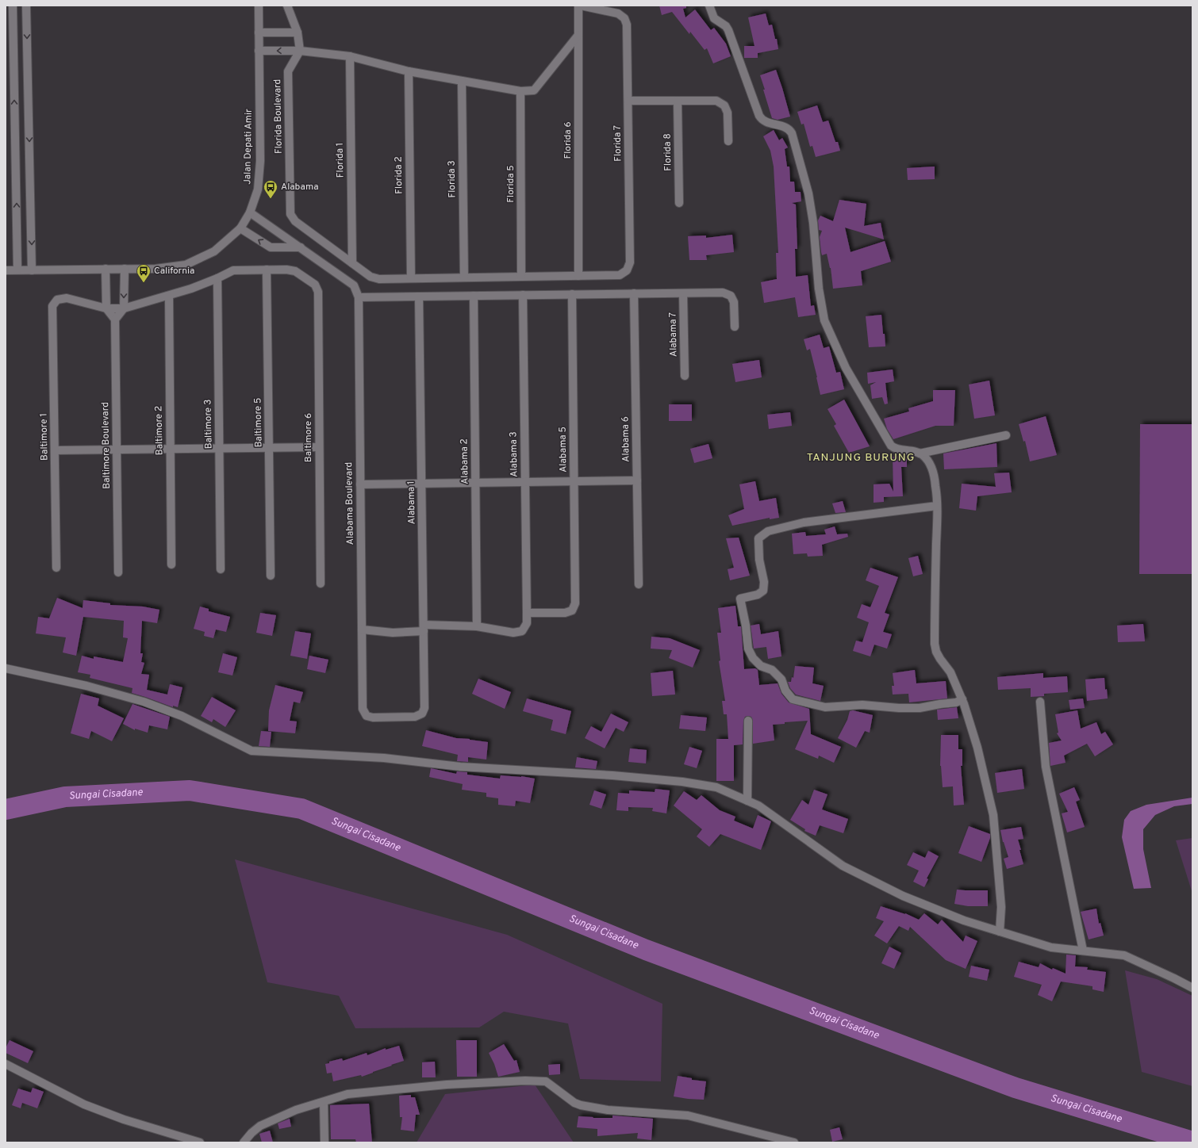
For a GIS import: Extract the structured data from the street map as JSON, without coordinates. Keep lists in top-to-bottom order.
{
  "streets": {
    "street": [
      "Florida Boulevard",
      "Florida 6",
      "Florida 7",
      "Jalan Depati Amir",
      "Florida 8",
      "Florida 1",
      "Florida 2",
      "Florida 3",
      "Florida 5",
      "Alabama 7",
      "Baltimore 5",
      "Baltimore 3",
      "Baltimore 2",
      "Baltimore 1",
      "Baltimore 6",
      "Alabama 6",
      "Baltimore Boulevard",
      "Alabama 5",
      "Alabama 3",
      "Alabama 2",
      "Alabama 1",
      "Alabama Boulevard"
    ]
  },
  "crossings": [
    ["Florida Boulevard", "Florida 1"],
    ["Florida 6", "Florida 7"],
    ["Baltimore 5", "Baltimore 6"],
    ["Alabama 5", "Alabama 3"],
    ["Alabama 3", "Alabama 2"],
    ["Alabama 3", "Alabama 1"],
    ["Alabama 3", "Alabama Boulevard"],
    ["Alabama 1", "Alabama Boulevard"]
  ],
  "districts": ["TANJUNG BURUNG"],
  "water": ["Sungai Cisadane"],
  "places": {
    "bus stop": ["Alabama", "California"]
  }
}
